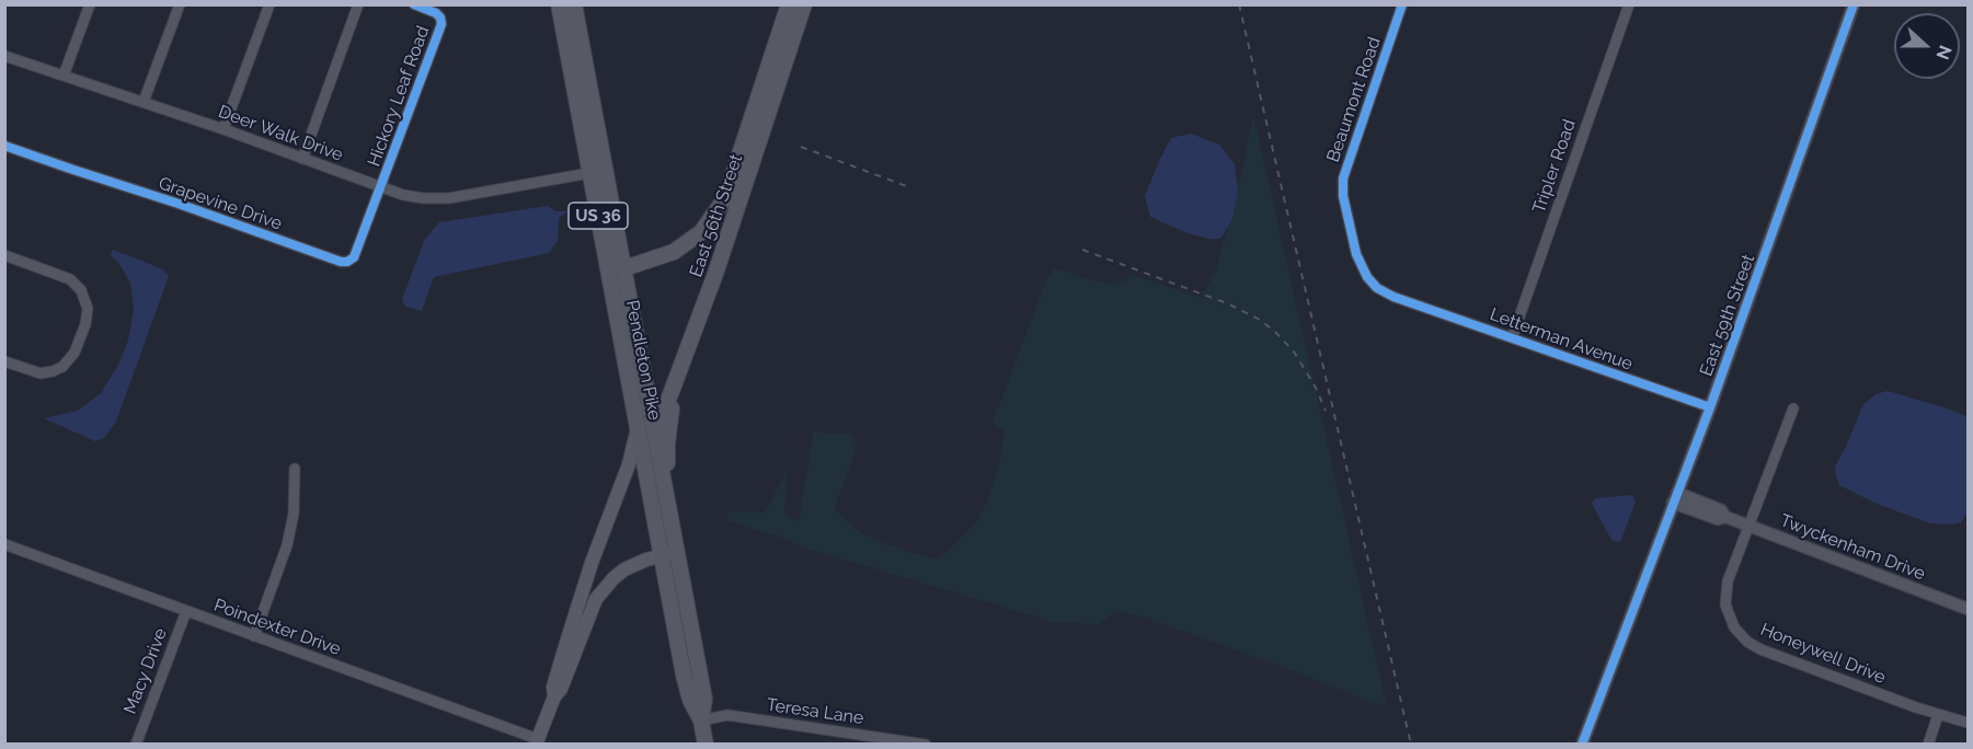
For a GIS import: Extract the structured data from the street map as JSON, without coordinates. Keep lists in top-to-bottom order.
{
  "streets": {
    "main road": ["US 36", "East 56th Street", "Pendleton Pike"],
    "street": [
      "Hickory Leaf Road",
      "Beaumont Road",
      "Deer Walk Drive",
      "Tripler Road",
      "Grapevine Drive",
      "East 59th Street",
      "Letterman Avenue",
      "Twyckenham Drive",
      "Poindexter Drive",
      "Honeywell Drive",
      "Macy Drive",
      "Teresa Lane"
    ]
  },
  "crossings": [
    ["Hickory Leaf Road", "Deer Walk Drive"],
    ["Hickory Leaf Road", "Grapevine Drive"],
    ["Beaumont Road", "Letterman Avenue"],
    ["Deer Walk Drive", "Grapevine Drive"],
    ["Deer Walk Drive", "Pendleton Pike"],
    ["Tripler Road", "Letterman Avenue"],
    ["East 56th Street", "Pendleton Pike"],
    ["East 59th Street", "Letterman Avenue"],
    ["East 59th Street", "Twyckenham Drive"],
    ["Pendleton Pike", "Teresa Lane"],
    ["Twyckenham Drive", "Honeywell Drive"],
    ["Poindexter Drive", "Macy Drive"]
  ],
  "north": "right"
}
